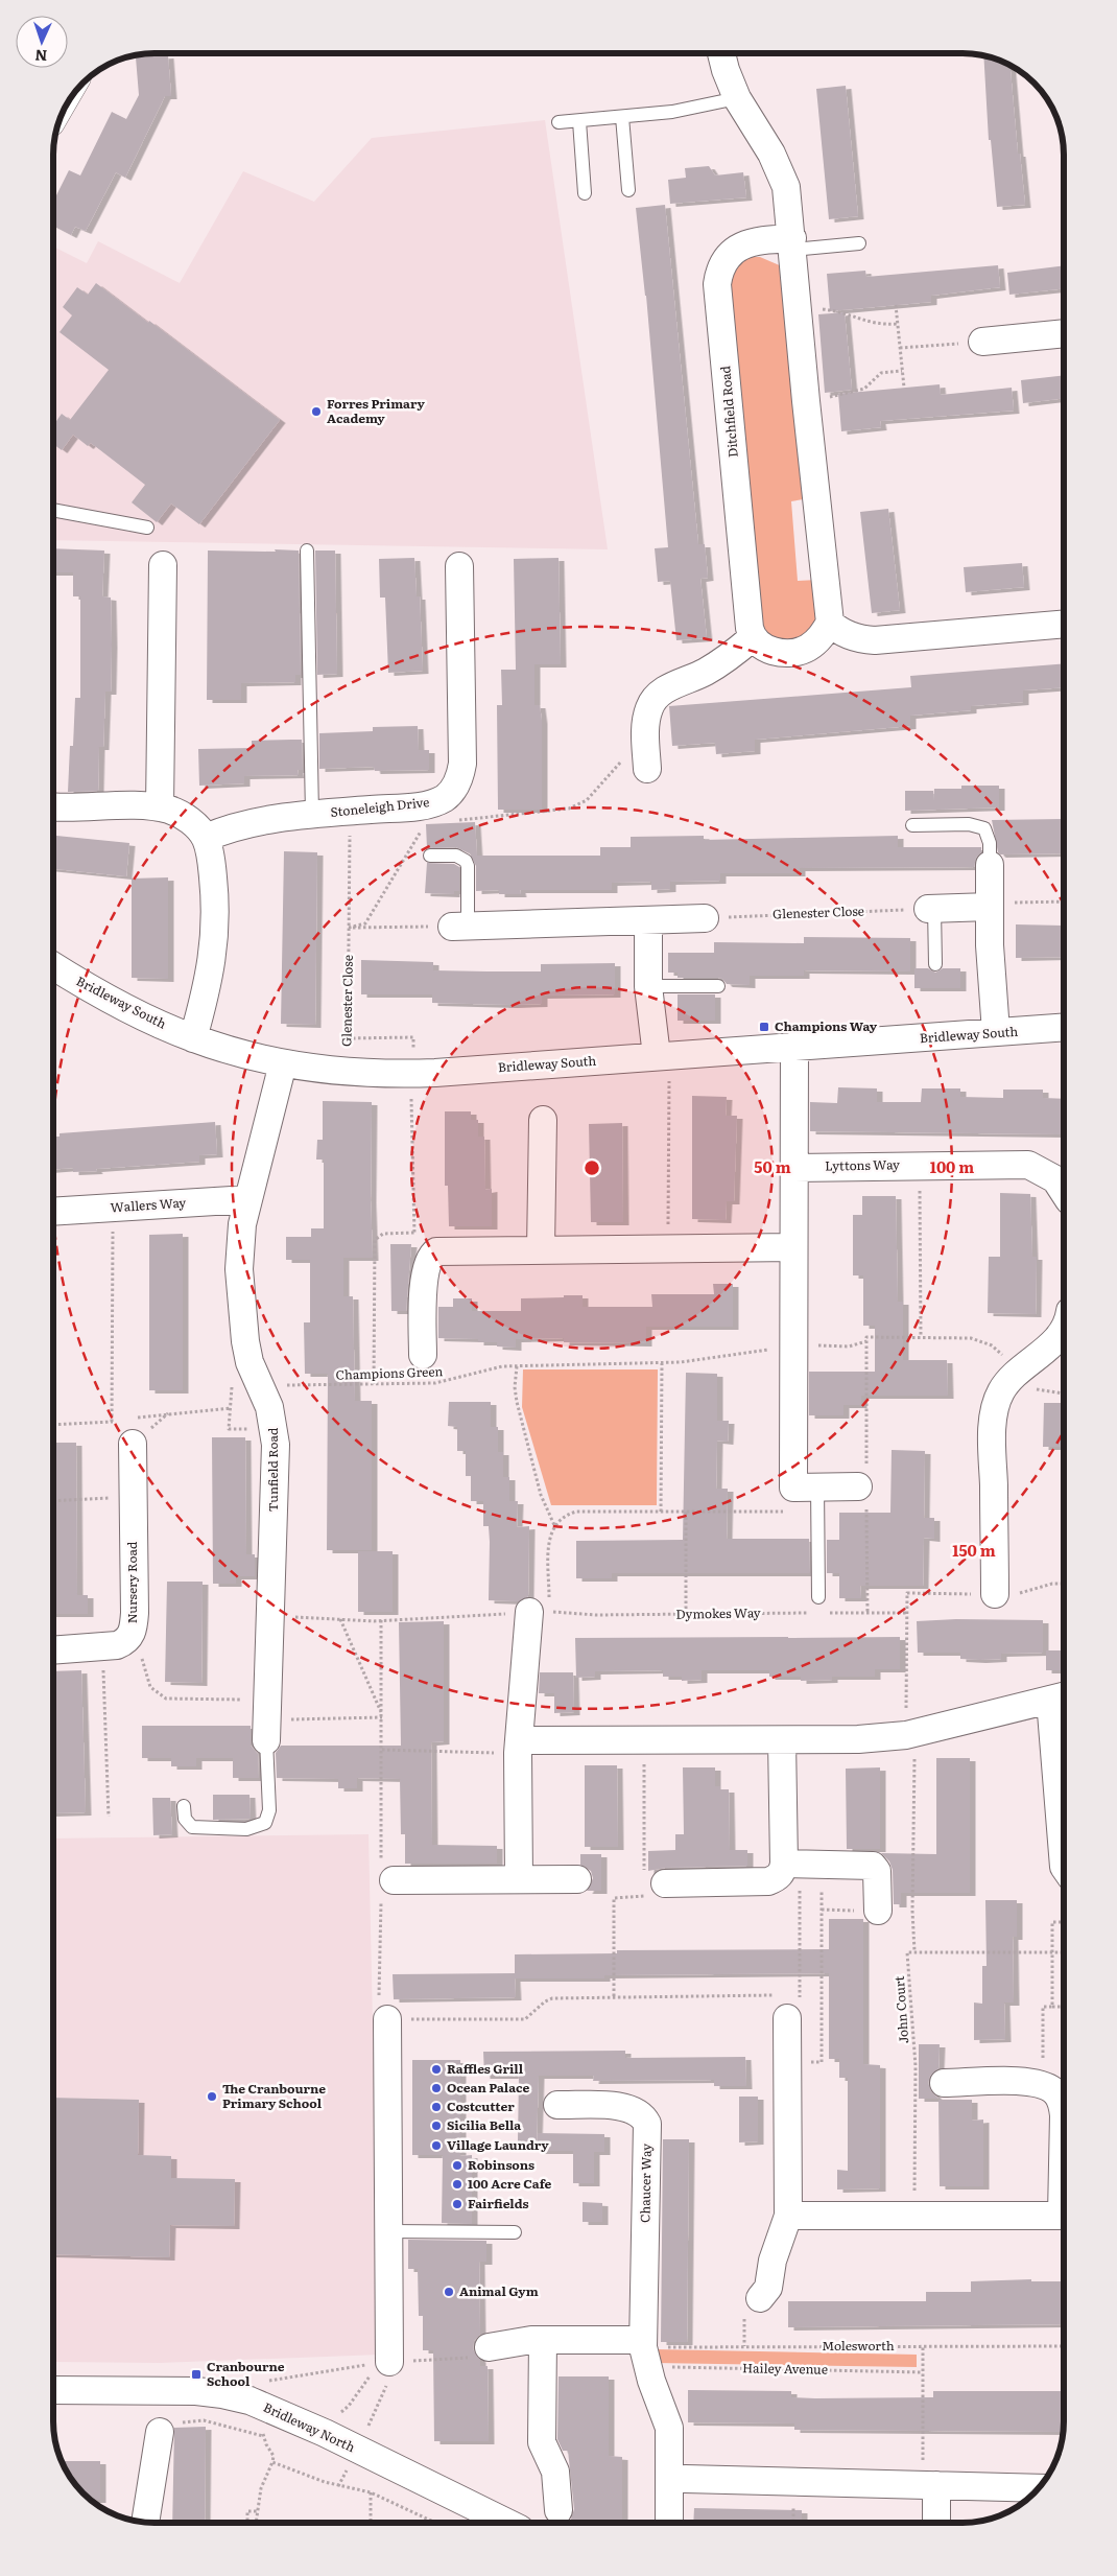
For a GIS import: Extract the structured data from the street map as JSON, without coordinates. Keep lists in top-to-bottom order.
{
  "streets": {
    "street": [
      "Ditchfield Road",
      "Stoneleigh Drive",
      "Bridleway South",
      "Lyttons Way",
      "Wallers Way",
      "Tunfield Road",
      "Nursery Road",
      "Chaucer Way",
      "Bridleway North"
    ],
    "path": [
      "Glenester Close",
      "Champions Green",
      "Dymokes Way",
      "John Court",
      "Molesworth",
      "Hailey Avenue"
    ]
  },
  "crossings": [
    ["Stoneleigh Drive", "Glenester Close"],
    ["Glenester Close", "Bridleway South"],
    ["Bridleway South", "Tunfield Road"],
    ["Wallers Way", "Tunfield Road"],
    ["Champions Green", "Tunfield Road"],
    ["Tunfield Road", "Dymokes Way"],
    ["Chaucer Way", "Molesworth"],
    ["Chaucer Way", "Hailey Avenue"],
    ["Molesworth", "Hailey Avenue"]
  ],
  "places": {
    "other": [
      "Forres Primary Academy",
      "Raffles Grill",
      "Ocean Palace",
      "The Cranbourne Primary School",
      "Costcutter",
      "Sicilia Bella",
      "Village Laundry",
      "Robinsons",
      "100 Acre Cafe",
      "Fairfields",
      "Animal Gym"
    ],
    "transit": ["Champions Way", "Cranbourne School"]
  },
  "north": "bottom",
  "rings": ["50 m", "100 m", "150 m"]
}
